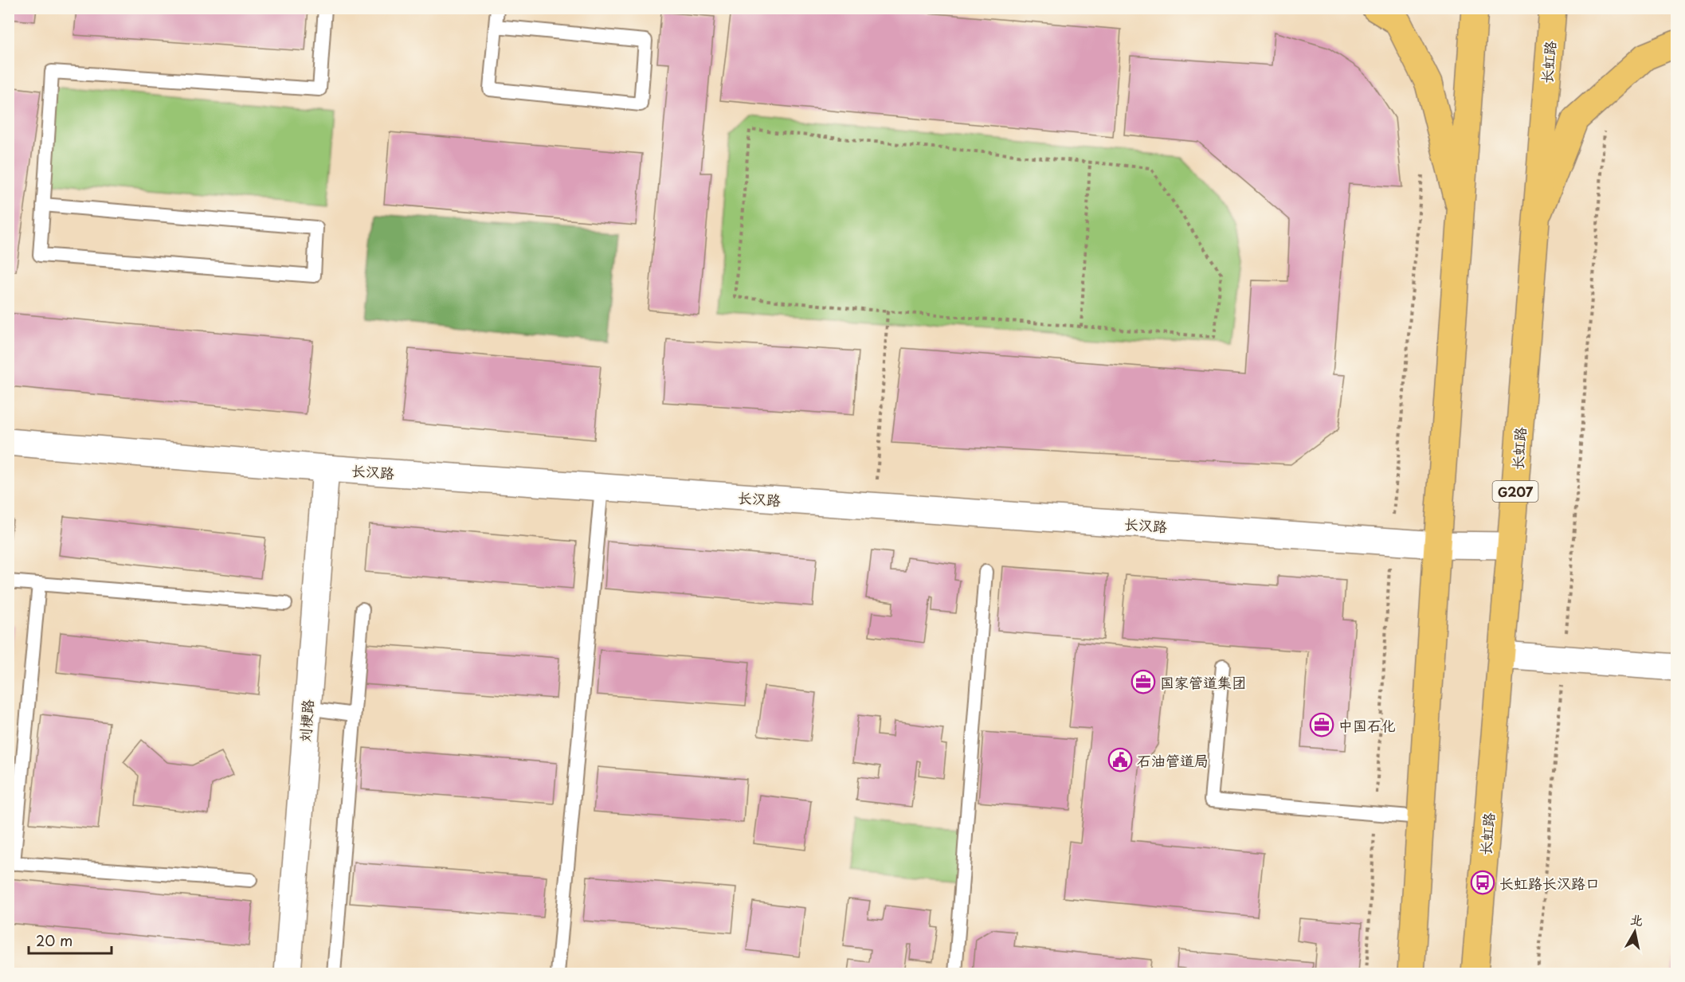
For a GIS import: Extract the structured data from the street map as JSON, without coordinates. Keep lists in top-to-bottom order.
{
  "streets": {
    "main road": ["长虹路", "G207"],
    "street": ["长汉路", "刘梗路"]
  },
  "crossings": [
    ["长虹路", "长汉路"],
    ["长汉路", "刘梗路"]
  ],
  "places": {
    "office": ["国家管道集团", "中国石化"],
    "public building": ["石油管道局"],
    "bus stop": ["长虹路长汉路口"]
  },
  "scale_bar": "20 m",
  "north": "top"
}
